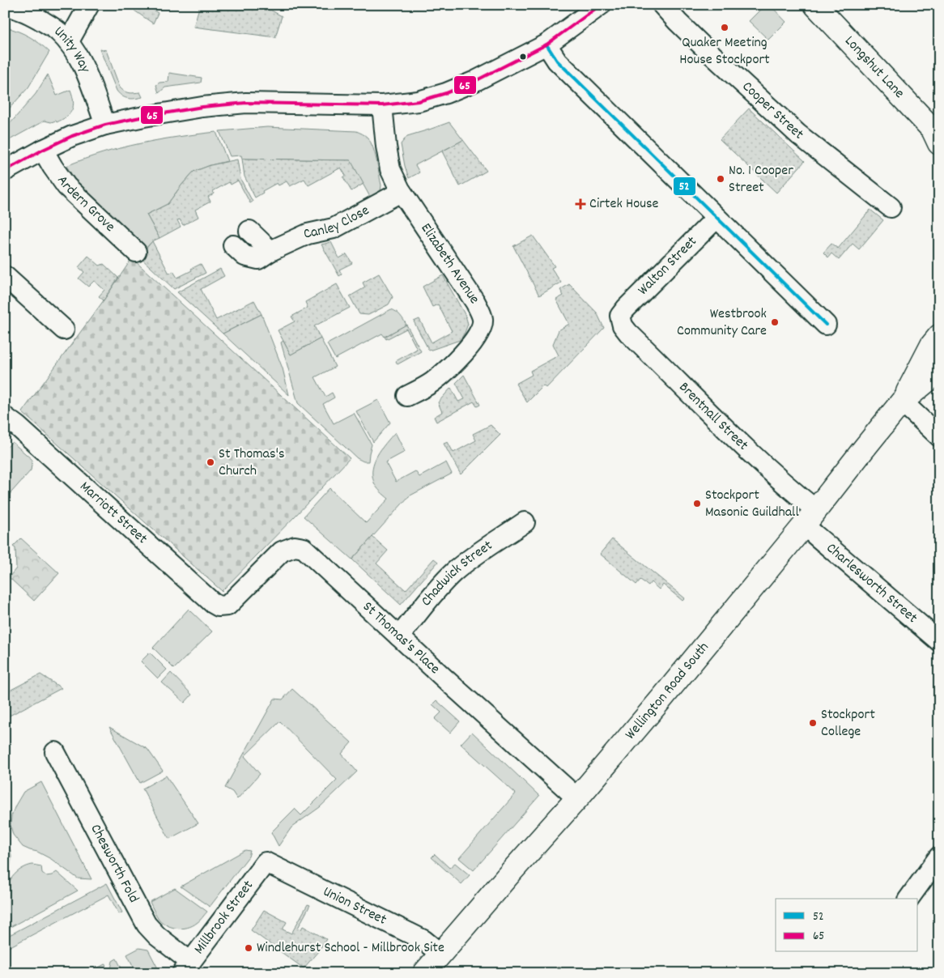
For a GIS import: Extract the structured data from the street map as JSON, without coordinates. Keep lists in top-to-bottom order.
{
  "streets": {
    "main road": ["Longshut Lane", "Wellington Road South"],
    "street": [
      "Unity Way",
      "Cooper Street",
      "Ardern Grove",
      "Canley Close",
      "Elizabeth Avenue",
      "Walton Street",
      "Brentnall Street",
      "Marriott Street",
      "Chadwick Street",
      "Charlesworth Street",
      "St Thomas's Place",
      "Chesworth Fold",
      "Union Street",
      "Millbrook Street"
    ]
  },
  "crossings": [
    ["Canley Close", "Elizabeth Avenue"],
    ["Walton Street", "Brentnall Street"],
    ["Brentnall Street", "Charlesworth Street"],
    ["Brentnall Street", "Wellington Road South"],
    ["Marriott Street", "St Thomas's Place"],
    ["Chadwick Street", "St Thomas's Place"],
    ["Charlesworth Street", "Wellington Road South"],
    ["St Thomas's Place", "Wellington Road South"],
    ["Wellington Road South", "Union Street"],
    ["Chesworth Fold", "Millbrook Street"],
    ["Union Street", "Millbrook Street"]
  ],
  "places": {
    "other": [
      "Quaker Meeting House Stockport",
      "No. 1 Cooper Street",
      "Westbrook Community Care",
      "St Thomas's Church",
      "Stockport Masonic Guildhall",
      "Stockport College",
      "Windlehurst School - Millbrook Site"
    ],
    "health": ["Cirtek House"]
  },
  "lines": ["transit line 65", "transit line 52"],
  "legend": ["52", "65"]
}
